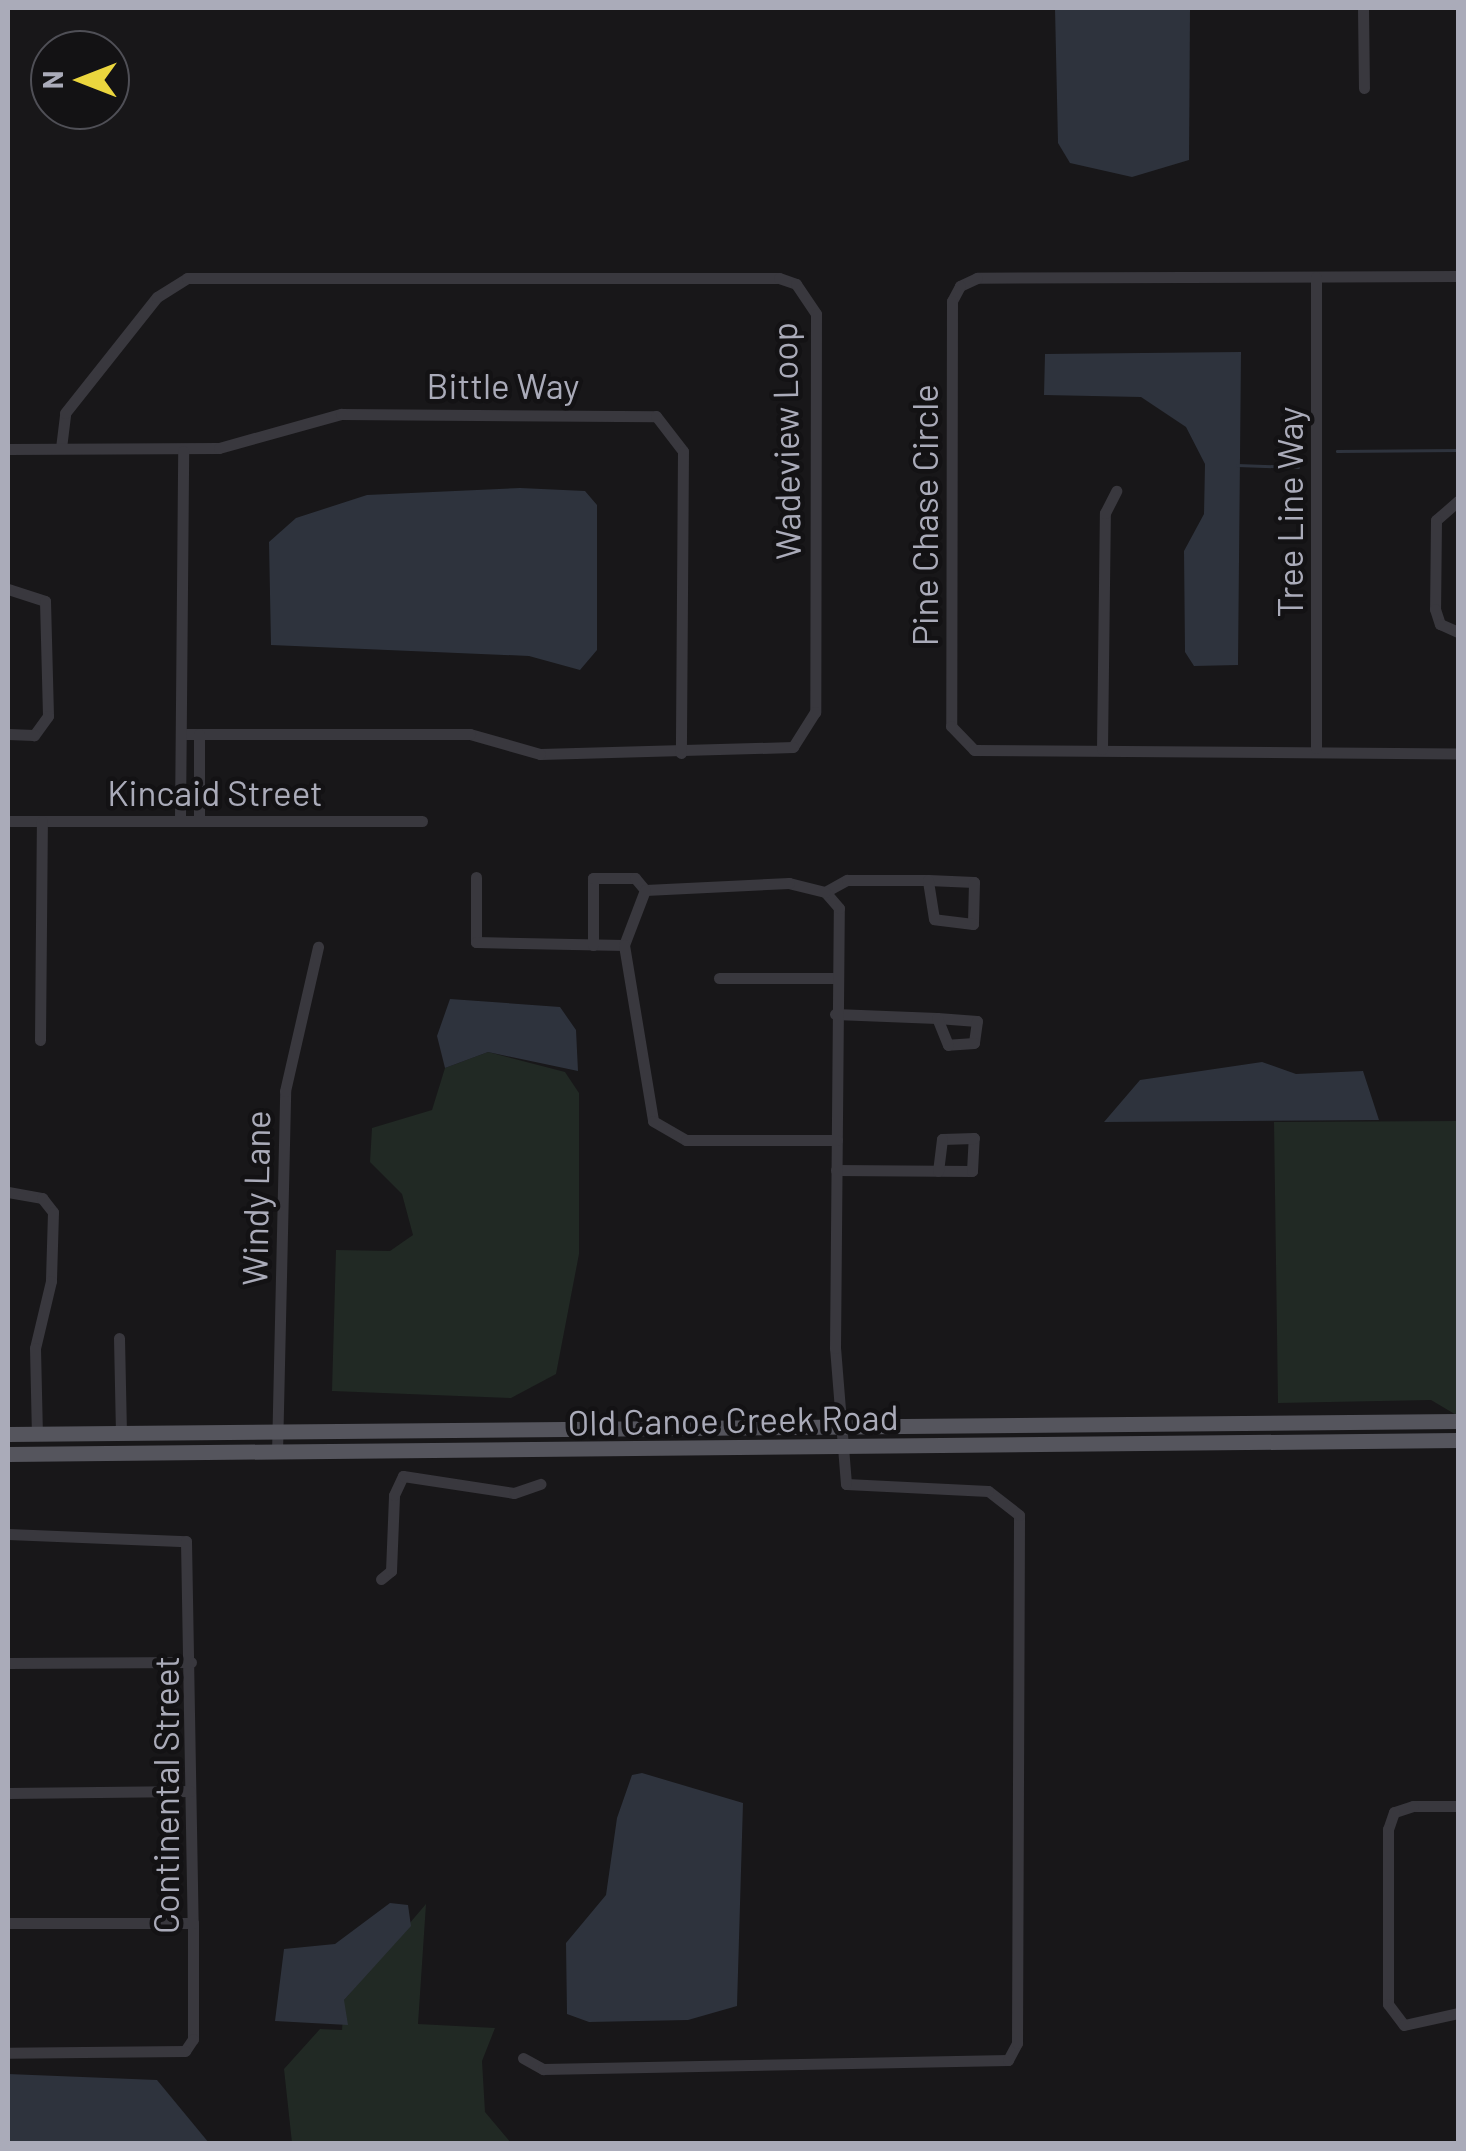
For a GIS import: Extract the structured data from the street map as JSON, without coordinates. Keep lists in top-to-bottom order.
{
  "streets": {
    "main road": ["Old Canoe Creek Road"],
    "street": [
      "Bittle Way",
      "Wadeview Loop",
      "Tree Line Way",
      "Pine Chase Circle",
      "Kincaid Street",
      "Windy Lane",
      "Continental Street"
    ]
  },
  "crossings": [
    ["Bittle Way", "Wadeview Loop"],
    ["Tree Line Way", "Pine Chase Circle"],
    ["Windy Lane", "Old Canoe Creek Road"]
  ],
  "north": "left"
}
